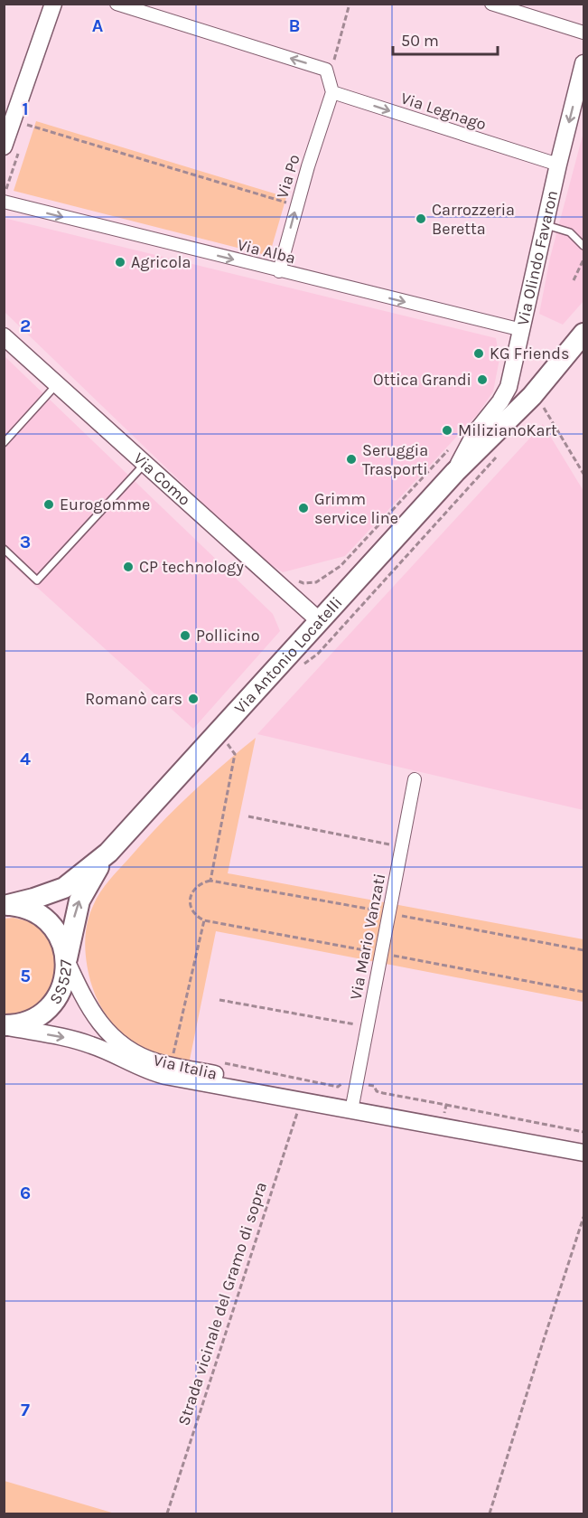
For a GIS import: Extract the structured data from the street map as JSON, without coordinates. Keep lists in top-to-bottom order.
{
  "streets": {
    "main road": ["Via Antonio Locatelli", "SS527"],
    "street": [
      "Via Legnago",
      "Via Po",
      "Via Alba",
      "Via Olindo Favaron",
      "Via Como",
      "Via Mario Vanzati",
      "Via Italia"
    ],
    "path": ["Strada vicinale del Gramo di sopra"]
  },
  "crossings": [
    ["Via Legnago", "Via Po"],
    ["Via Legnago", "Via Olindo Favaron"],
    ["Via Po", "Via Alba"],
    ["Via Alba", "Via Olindo Favaron"],
    ["Via Olindo Favaron", "Via Antonio Locatelli"],
    ["Via Como", "Via Antonio Locatelli"],
    ["Via Antonio Locatelli", "SS527"],
    ["Via Antonio Locatelli", "Via Italia"],
    ["Via Mario Vanzati", "Via Italia"],
    ["SS527", "Via Italia"],
    ["Via Italia", "Strada vicinale del Gramo di sopra"]
  ],
  "one_way": ["Via Legnago", "Via Po", "Via Alba"],
  "places": [
    "Carrozzeria Beretta",
    "Agricola",
    "KG Friends",
    "Ottica Grandi",
    "MilizianoKart",
    "Seruggia Trasporti",
    "Eurogomme",
    "Grimm service line",
    "CP technology",
    "Pollicino",
    "Romanò cars"
  ],
  "scale_bar": "50 m",
  "grid": {
    "columns": ["A", "B"],
    "rows": [
      "1",
      "2",
      "3",
      "4",
      "5",
      "6",
      "7"
    ]
  }
}
